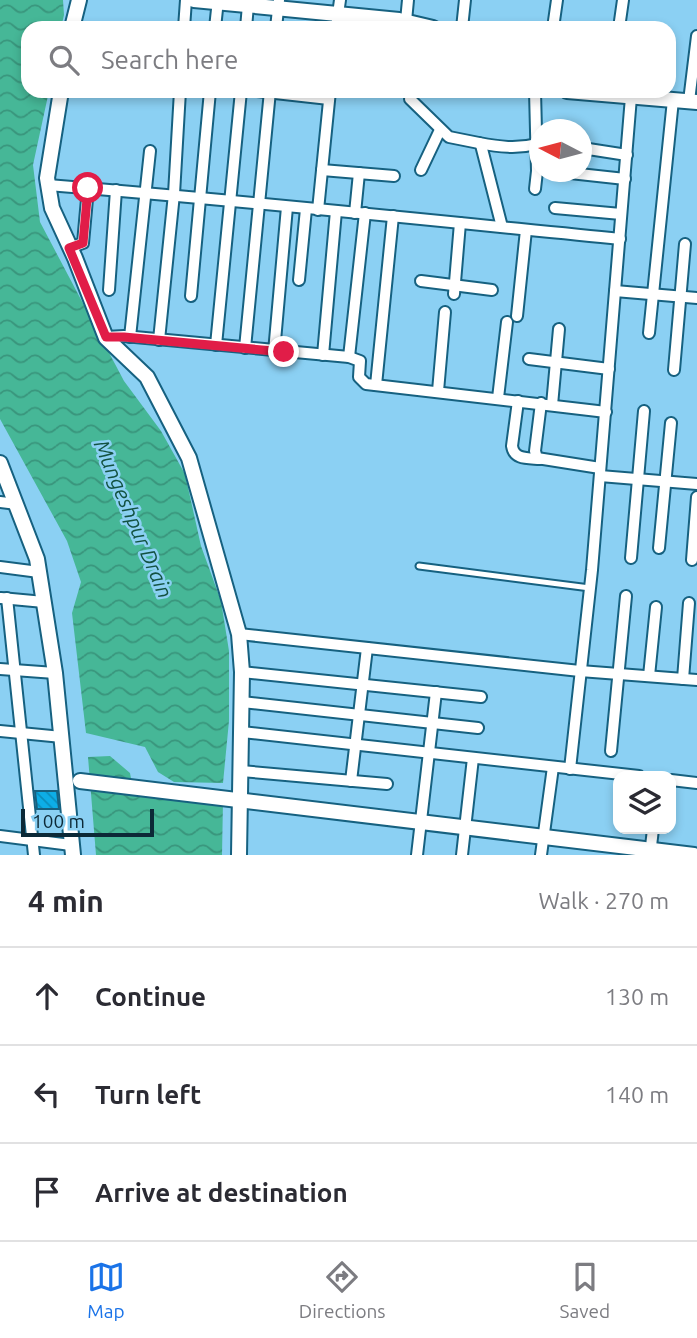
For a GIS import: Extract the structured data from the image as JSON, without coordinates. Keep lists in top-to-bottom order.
{
  "water": ["Mungeshpur Drain"],
  "scale_bar": "100 m",
  "north": "left",
  "page": {
    "search": "Search here",
    "scale": "100 m",
    "heading": ["4 min", "Walk · 270 m"],
    "list": [
      ["Continue", "130 m"],
      ["Turn left", "140 m"],
      "Arrive at destination"
    ],
    "nav": ["Map", "Directions", "Saved"]
  }
}
